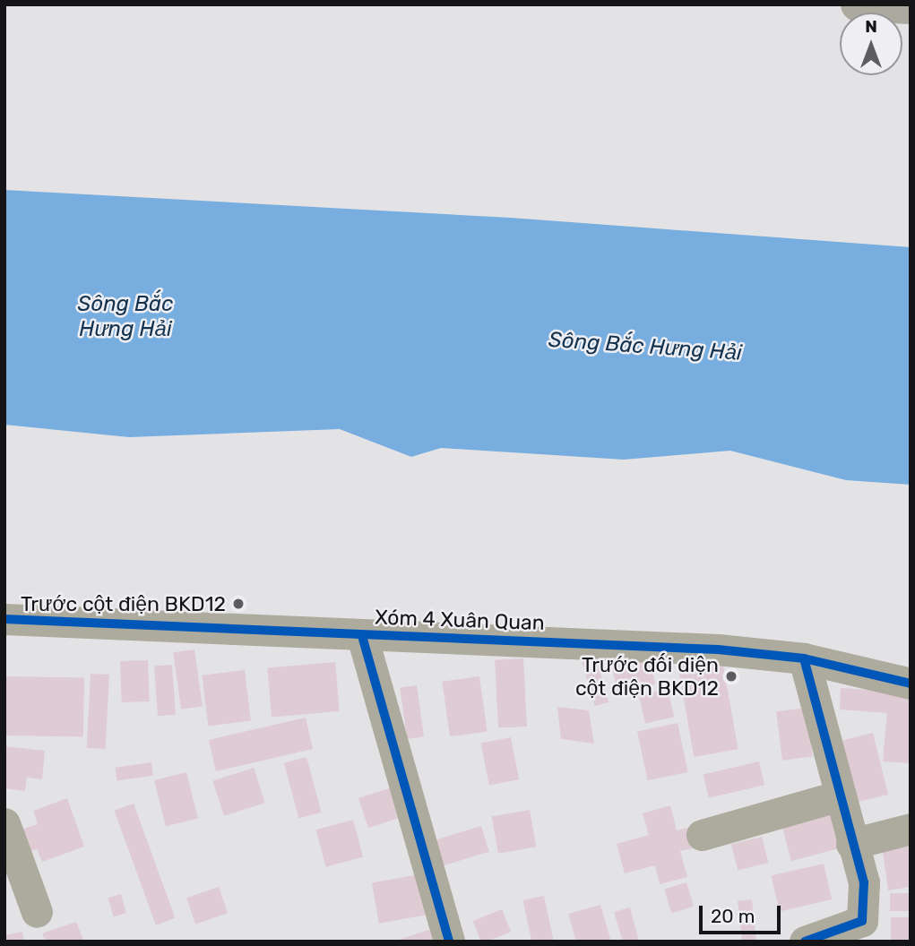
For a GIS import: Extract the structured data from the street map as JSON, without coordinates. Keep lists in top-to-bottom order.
{
  "streets": {
    "street": ["Xóm 4 Xuân Quan"]
  },
  "water": ["Sông Bắc Hưng Hải"],
  "places": ["Trước cột điện BKD12", "Trước đối diện cột điện BKD12"],
  "scale_bar": "20 m",
  "north": "top"
}
